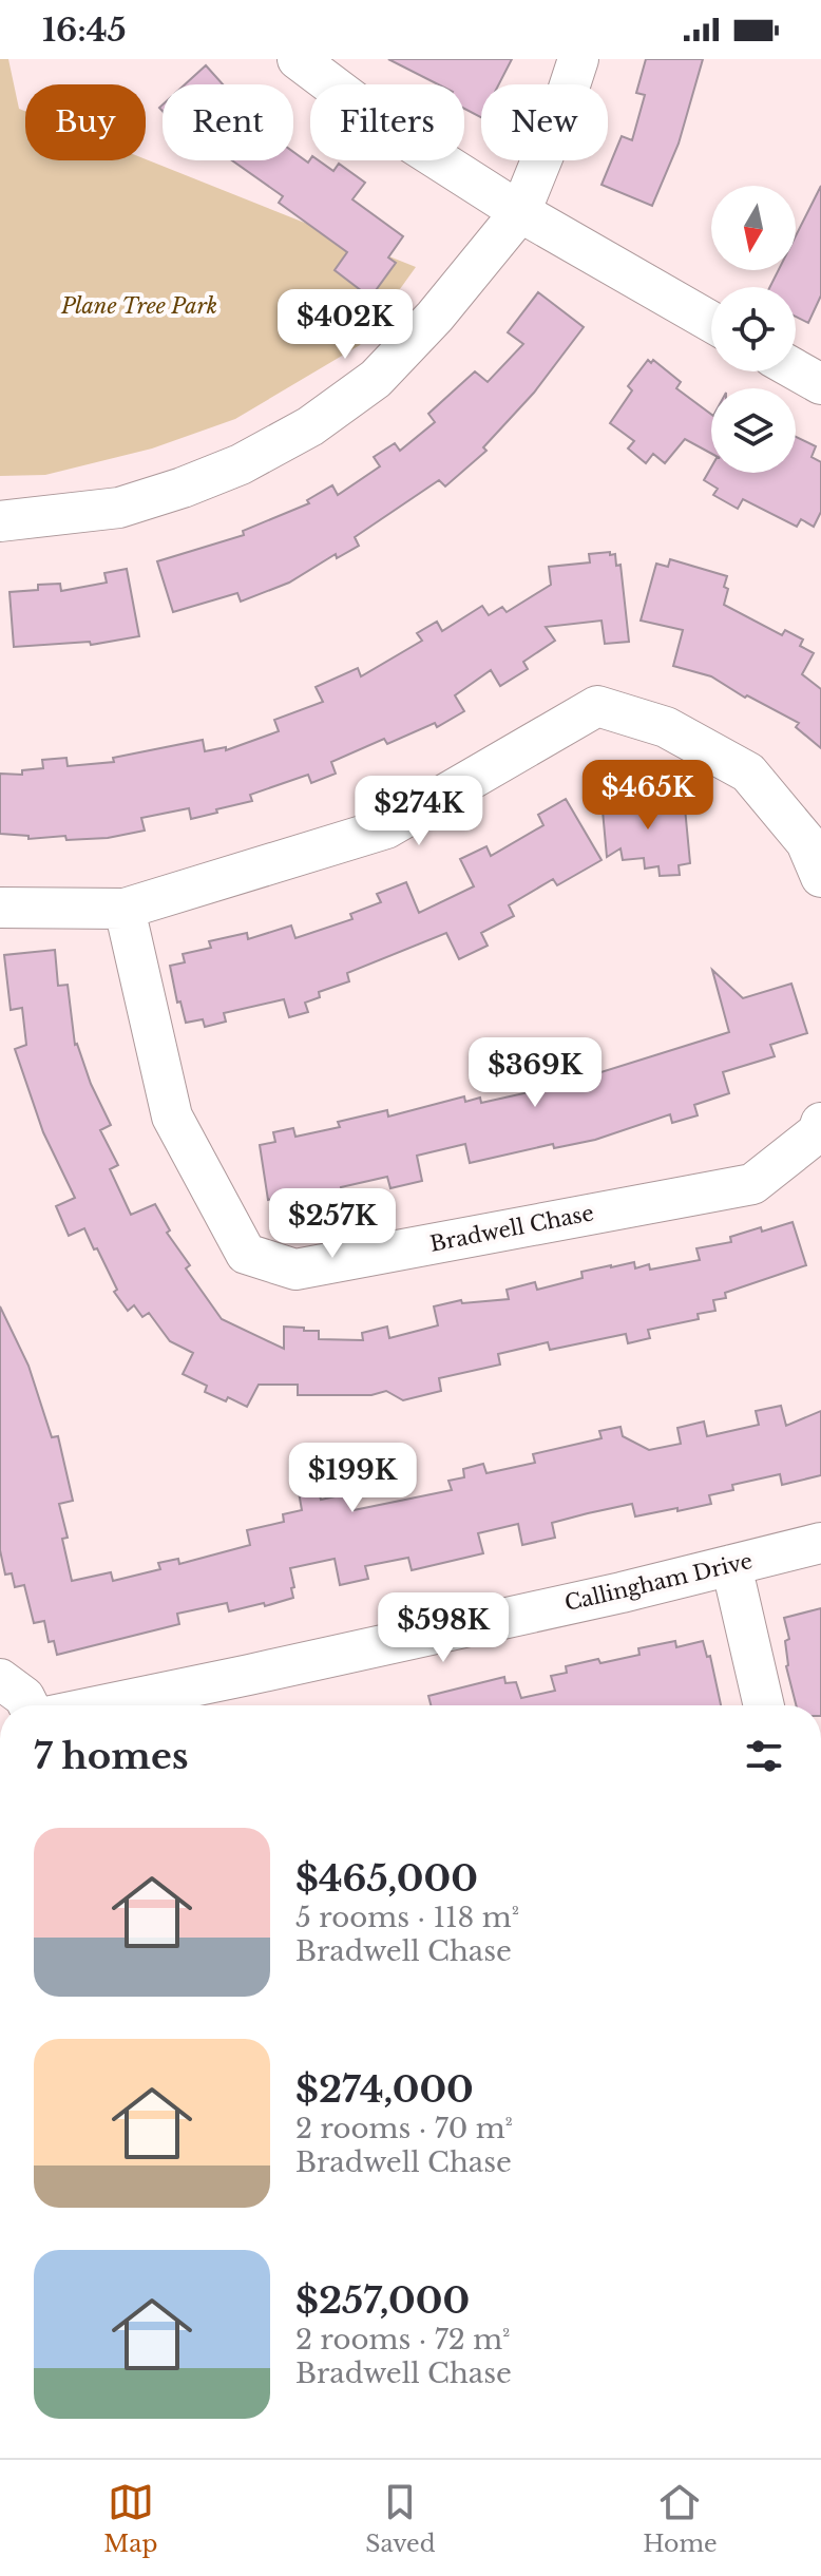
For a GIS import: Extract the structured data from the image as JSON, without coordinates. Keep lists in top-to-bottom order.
{
  "streets": {
    "street": ["Bradwell Chase", "Callingham Drive"]
  },
  "parks": ["Plane Tree Park"],
  "north": "bottom",
  "page": {
    "status": "16:45",
    "chip": [
      "Buy",
      "Rent",
      "Filters",
      "New"
    ],
    "price": [
      "$402K",
      "$465K",
      "$274K",
      "$369K",
      "$257K",
      "$199K",
      "$598K"
    ],
    "heading": "7 homes",
    "list": [
      {
        "name": "$465,000",
        "note": "5 rooms · 118 m² · Bradwell Chase"
      },
      {
        "name": "$274,000",
        "note": "2 rooms · 70 m² · Bradwell Chase"
      },
      {
        "name": "$257,000",
        "note": "2 rooms · 72 m² · Bradwell Chase"
      }
    ],
    "tabs": ["Map", "Saved", "Home"]
  }
}
